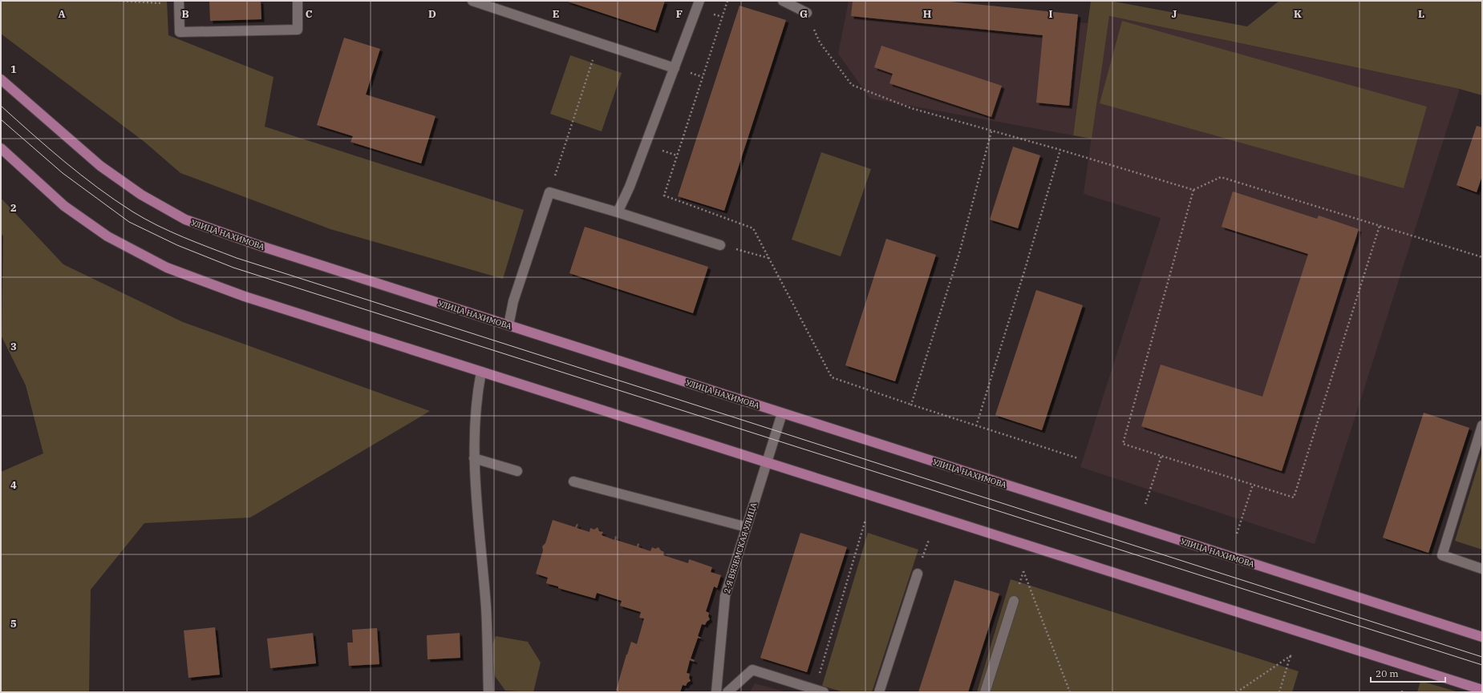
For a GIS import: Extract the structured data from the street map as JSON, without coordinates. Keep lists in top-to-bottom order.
{
  "streets": {
    "main road": ["УЛИЦА НАХИМОВА"],
    "street": ["2-Я ВЯЗЕМСКАЯ УЛИЦА"]
  },
  "crossings": [
    ["УЛИЦА НАХИМОВА", "2-Я ВЯЗЕМСКАЯ УЛИЦА"]
  ],
  "scale_bar": "20 m",
  "grid": {
    "columns": [
      "A",
      "B",
      "C",
      "D",
      "E",
      "F",
      "G",
      "H",
      "I",
      "J",
      "K",
      "L"
    ],
    "rows": [
      "1",
      "2",
      "3",
      "4",
      "5"
    ]
  }
}
